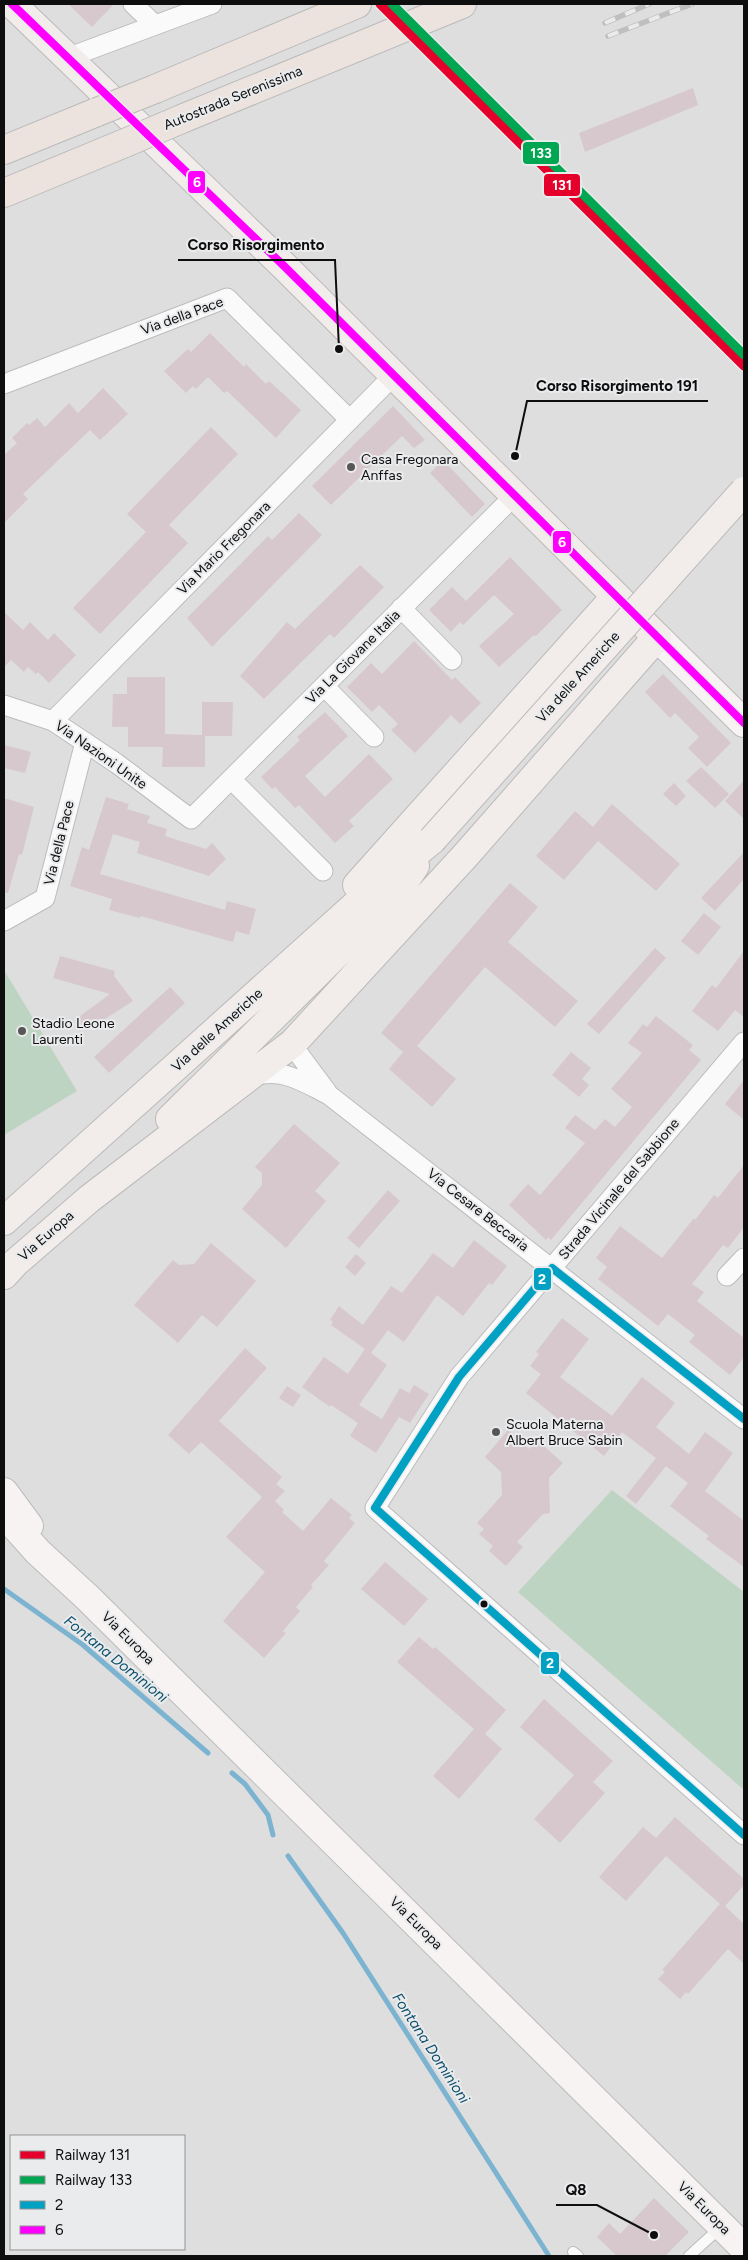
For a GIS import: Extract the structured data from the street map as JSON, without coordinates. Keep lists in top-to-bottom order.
{
  "streets": {
    "highway": ["Autostrada Serenissima"],
    "main road": ["Via delle Americhe", "Via Europa"],
    "street": [
      "Via della Pace",
      "Via Mario Fregonara",
      "Via La Giovane Italia",
      "Via Nazioni Unite",
      "Strada Vicinale del Sabbione",
      "Via Cesare Beccaria"
    ]
  },
  "crossings": [
    ["Via della Pace", "Via Mario Fregonara"],
    ["Via della Pace", "Via Nazioni Unite"],
    ["Via Mario Fregonara", "Via Nazioni Unite"],
    ["Via La Giovane Italia", "Via Nazioni Unite"],
    ["Via delle Americhe", "Via Europa"],
    ["Strada Vicinale del Sabbione", "Via Cesare Beccaria"]
  ],
  "water": ["Fontana Dominioni"],
  "places": [
    "Corso Risorgimento",
    "Corso Risorgimento 191",
    "Casa Fregonara Anffas",
    "Stadio Leone Laurenti",
    "Scuola Materna Albert Bruce Sabin",
    "Q8"
  ],
  "lines": [
    "rail line 131",
    "rail line 133",
    "transit line 6",
    "transit line 2"
  ],
  "legend": [
    "Railway 131",
    "Railway 133",
    "2",
    "6"
  ]
}
